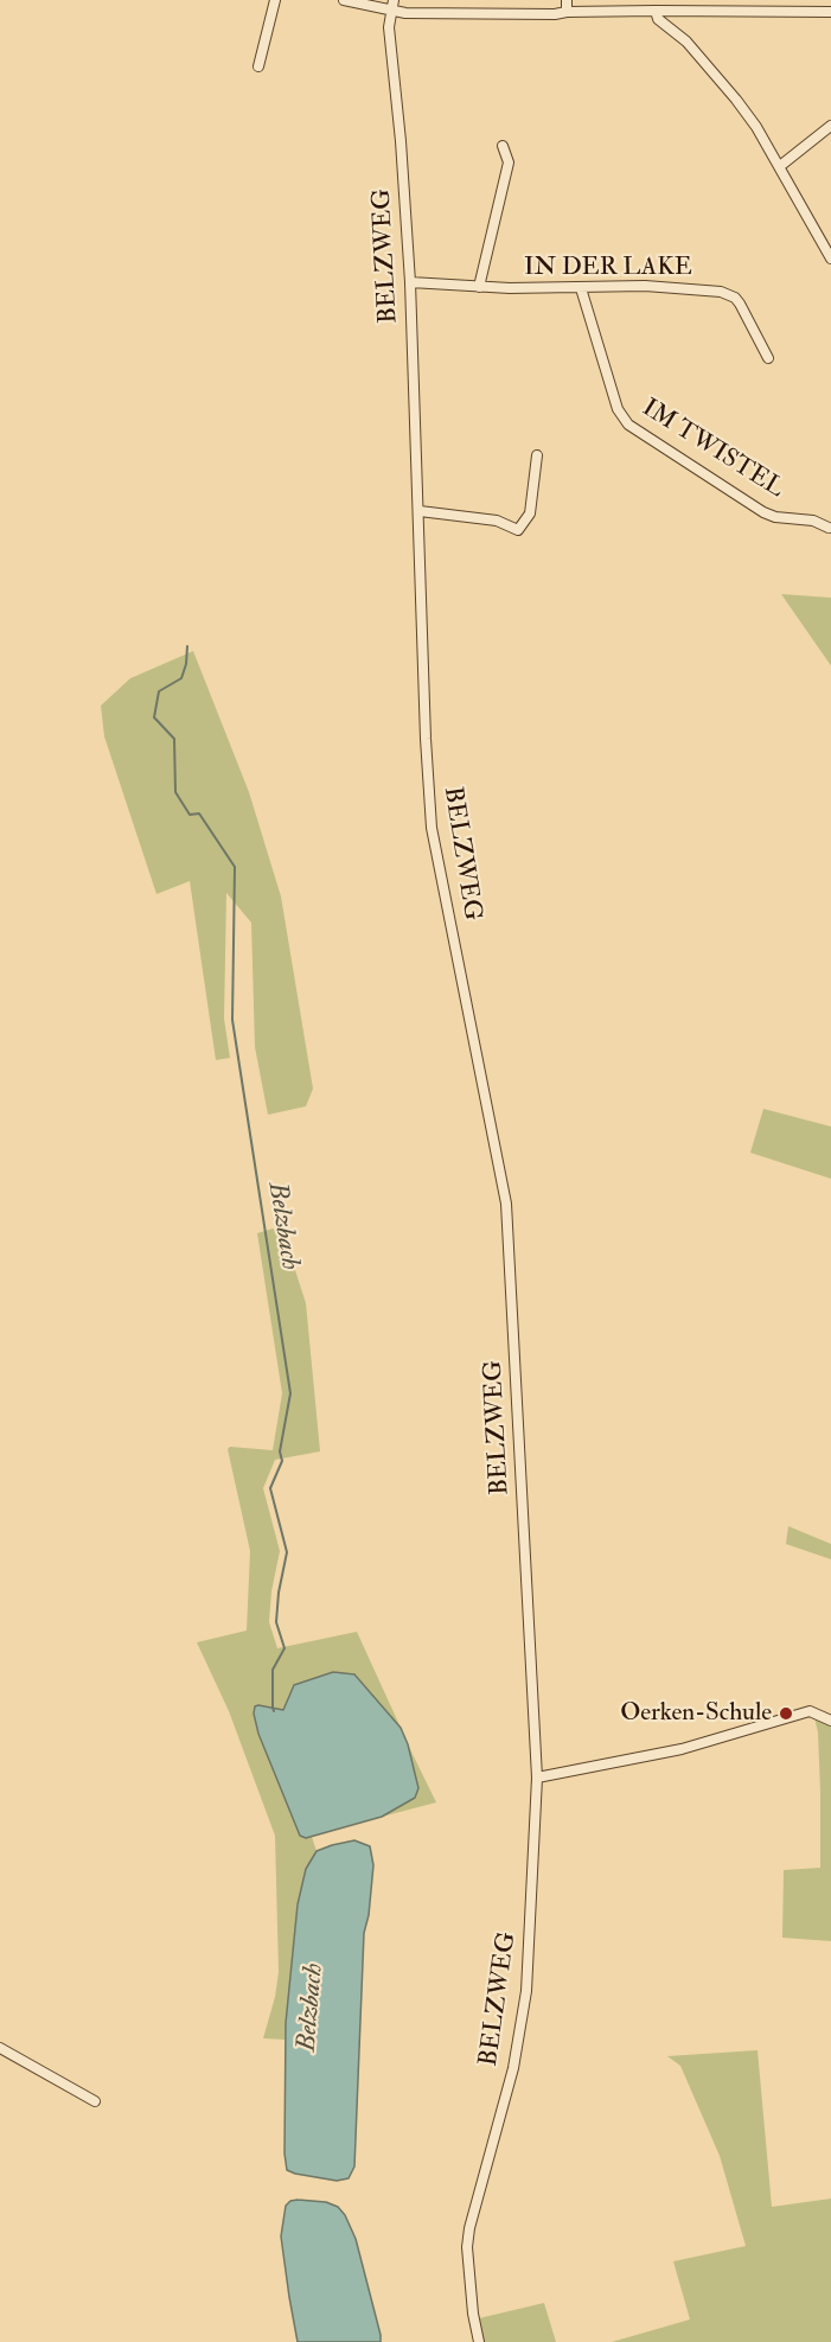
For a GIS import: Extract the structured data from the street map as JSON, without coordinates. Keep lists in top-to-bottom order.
{
  "streets": {
    "street": ["BELZWEG", "IN DER LAKE", "IM TWISTEL"]
  },
  "crossings": [
    ["BELZWEG", "IN DER LAKE"],
    ["IN DER LAKE", "IM TWISTEL"]
  ],
  "water": ["Belzbach"],
  "places": ["Oerken-Schule"]
}
